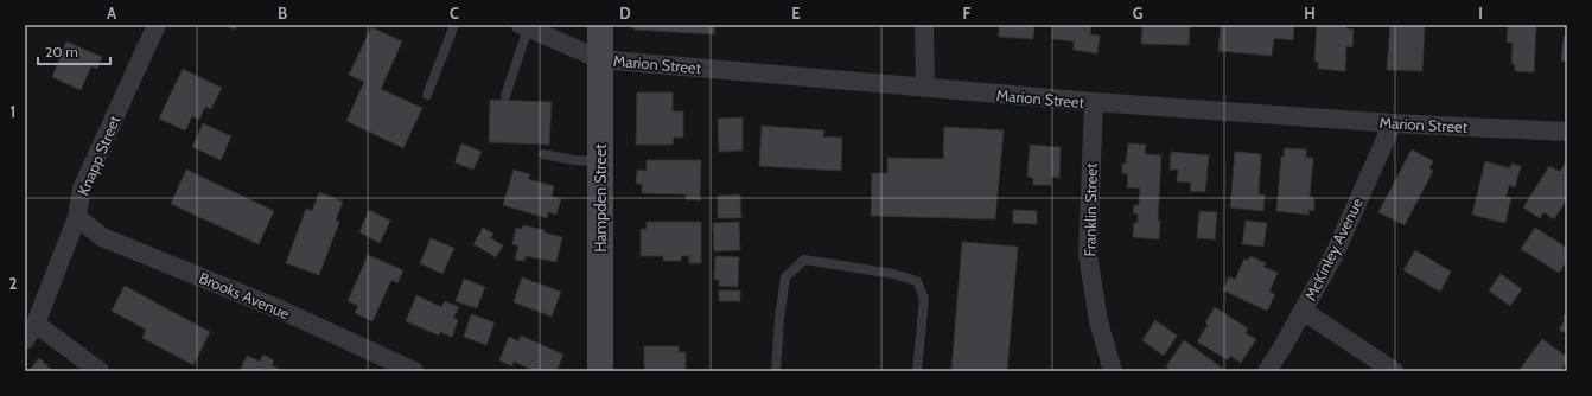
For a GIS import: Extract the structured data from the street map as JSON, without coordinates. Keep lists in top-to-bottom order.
{
  "streets": {
    "main road": ["Hampden Street"],
    "street": [
      "Marion Street",
      "Knapp Street",
      "Franklin Street",
      "McKinley Avenue",
      "Brooks Avenue"
    ]
  },
  "crossings": [
    ["Marion Street", "Hampden Street"],
    ["Marion Street", "Franklin Street"],
    ["Marion Street", "McKinley Avenue"],
    ["Knapp Street", "Brooks Avenue"]
  ],
  "scale_bar": "20 m",
  "grid": {
    "columns": [
      "A",
      "B",
      "C",
      "D",
      "E",
      "F",
      "G",
      "H",
      "I"
    ],
    "rows": ["1", "2"]
  }
}
